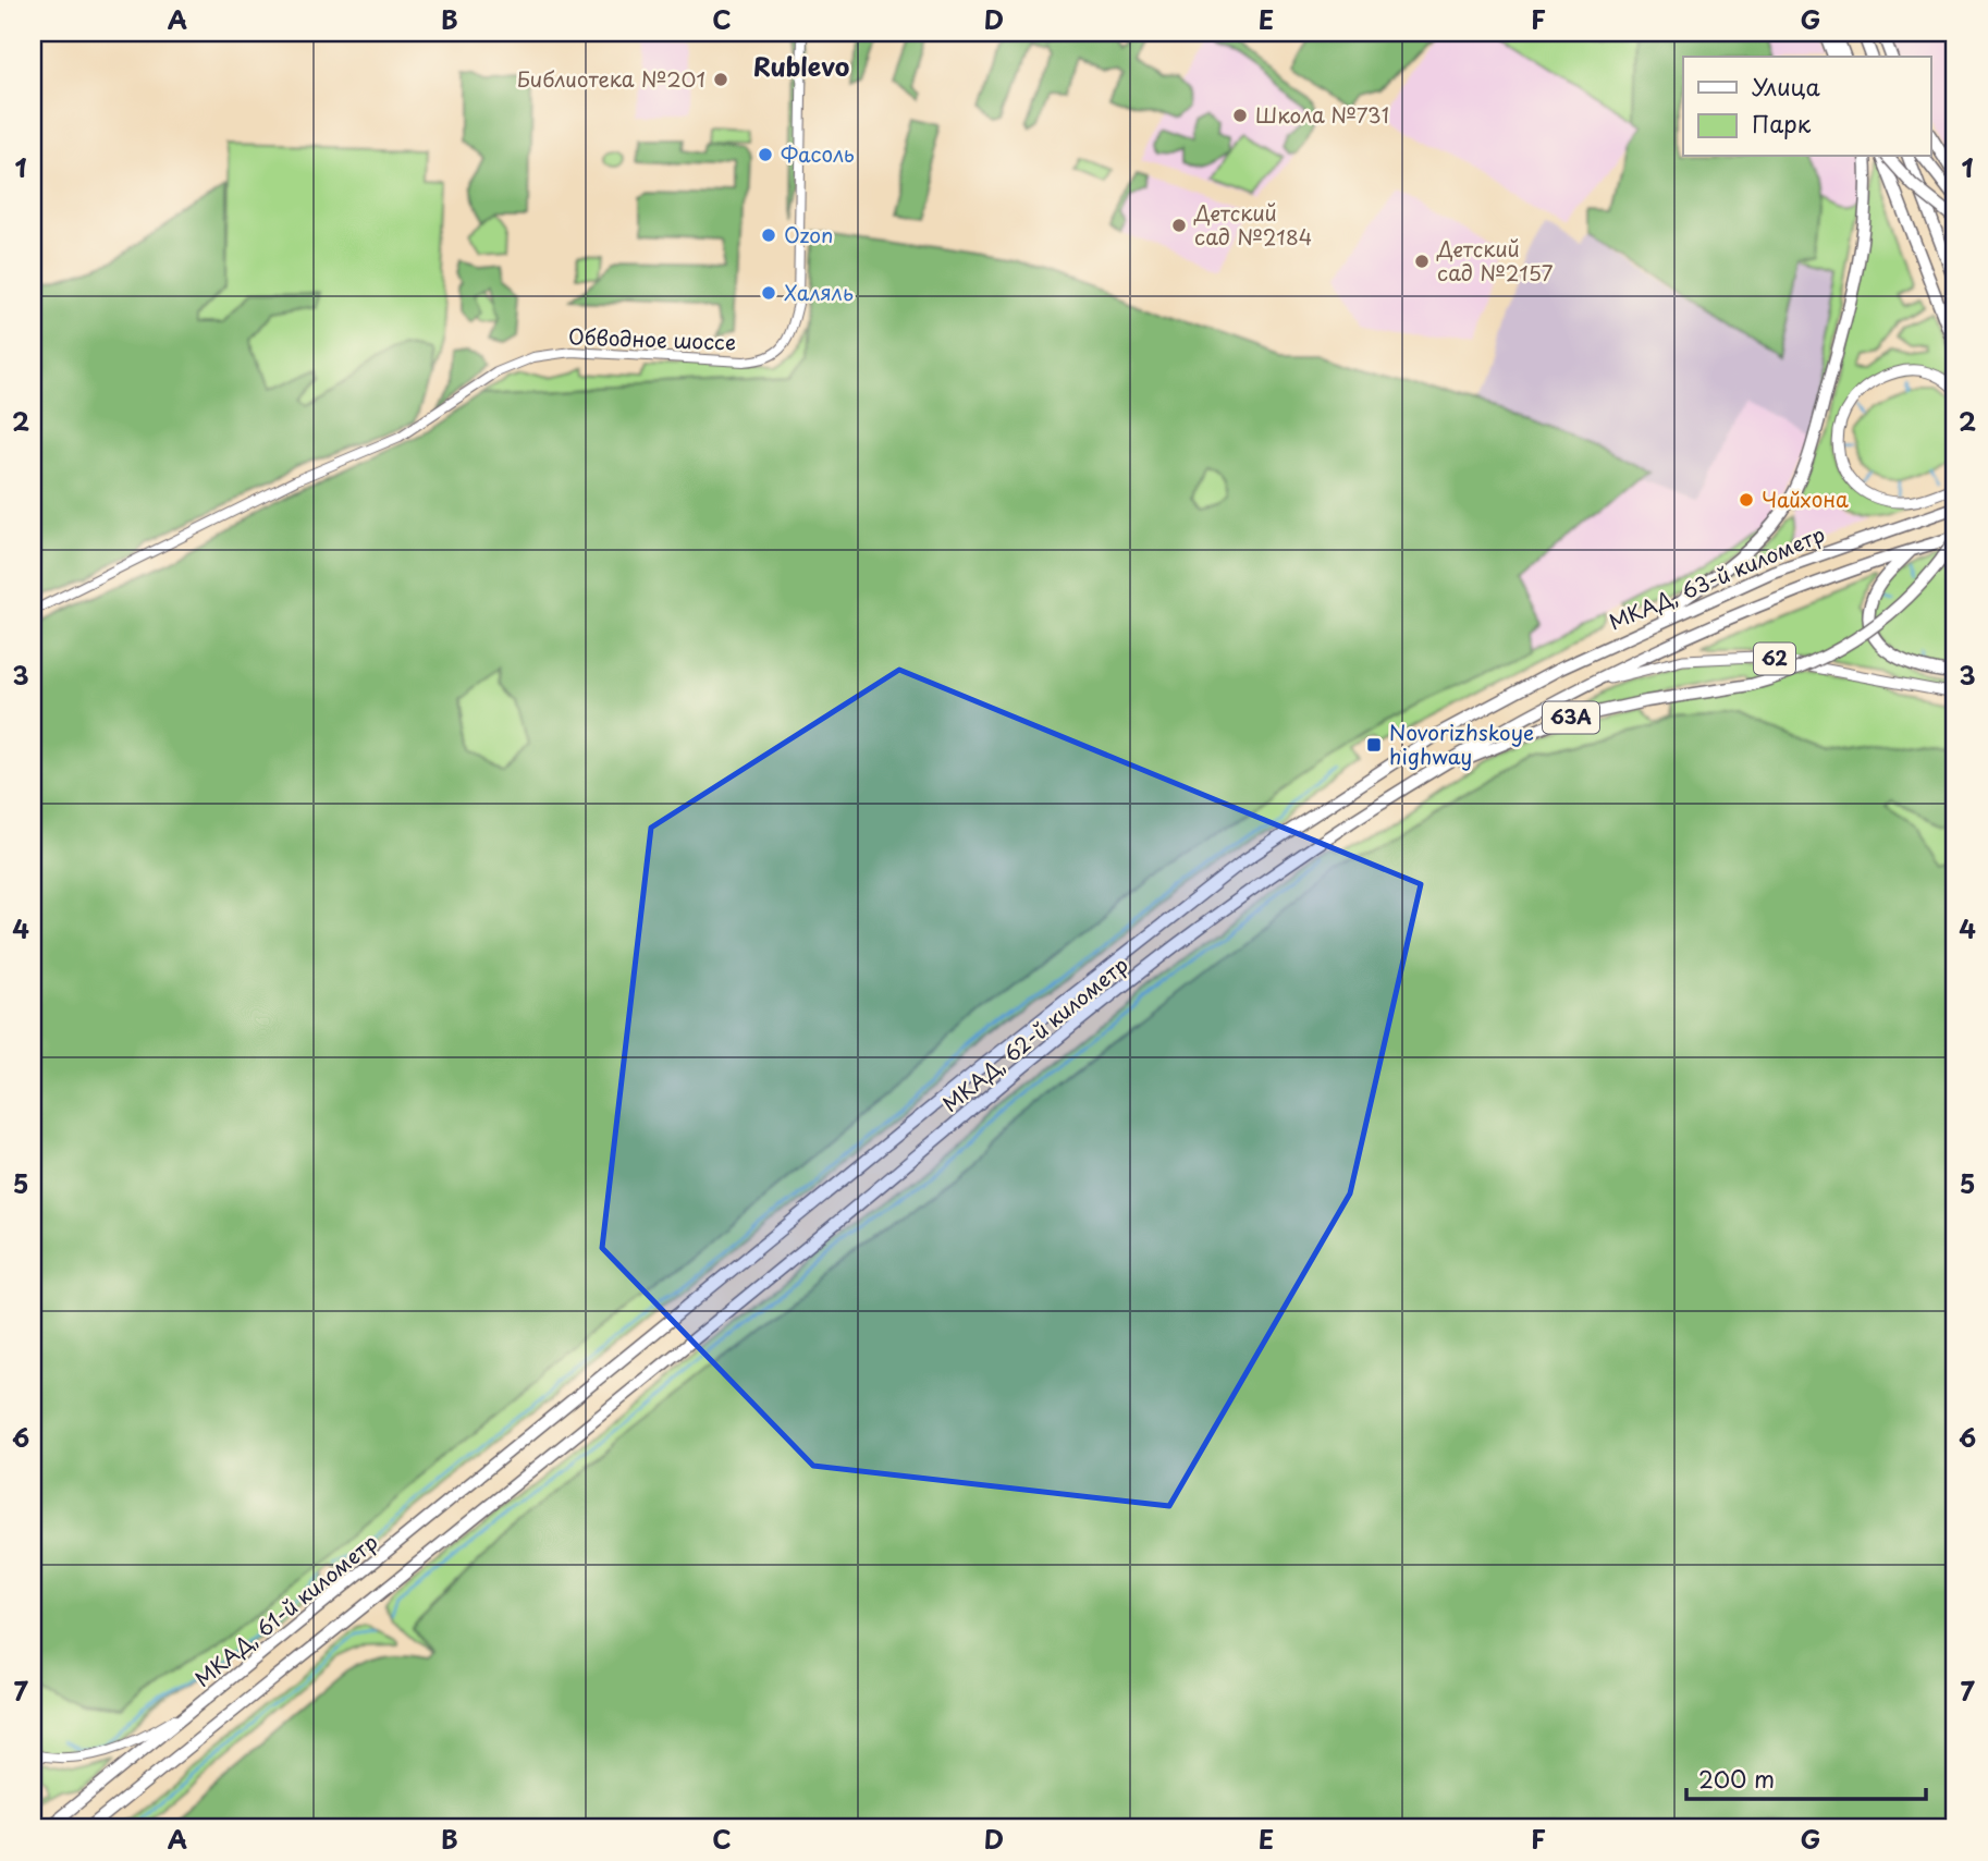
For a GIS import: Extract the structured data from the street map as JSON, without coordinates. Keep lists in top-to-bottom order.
{
  "streets": {
    "highway": [
      "МКАД, 63-й километр",
      "63A",
      "МКАД, 62-й километр",
      "МКАД, 61-й километр"
    ],
    "main road": ["62"],
    "street": ["Обводное шоссе"]
  },
  "crossings": [
    ["МКАД, 63-й километр", "62"],
    ["МКАД, 63-й километр", "63A"],
    ["МКАД, 63-й километр", "МКАД, 62-й километр"],
    ["63A", "МКАД, 62-й километр"],
    ["МКАД, 62-й километр", "МКАД, 61-й километр"]
  ],
  "districts": ["Rublevo"],
  "places": {
    "other": [
      "Библиотека №201",
      "Школа №731",
      "Фасоль",
      "Детский сад №2184",
      "Ozon",
      "Детский сад №2157",
      "Халяль",
      "Чайхона"
    ],
    "transit": ["Novorizhskoye highway"]
  },
  "legend": ["Улица", "Парк"],
  "scale_bar": "200 m",
  "grid": {
    "columns": [
      "A",
      "B",
      "C",
      "D",
      "E",
      "F",
      "G"
    ],
    "rows": [
      "1",
      "2",
      "3",
      "4",
      "5",
      "6",
      "7"
    ]
  }
}
